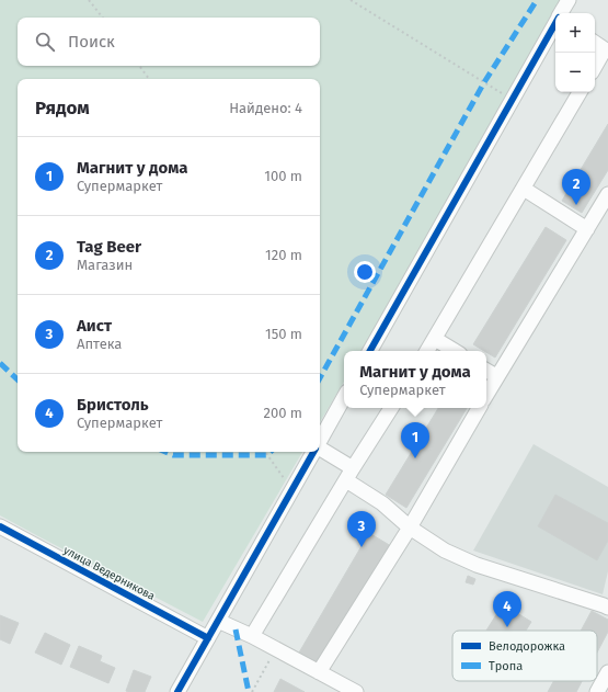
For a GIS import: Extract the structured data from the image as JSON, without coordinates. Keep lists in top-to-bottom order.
{
  "streets": {
    "street": ["улица Ведерникова"]
  },
  "legend": ["Велодорожка", "Тропа"],
  "page": {
    "map_buttons": ["+", "−"],
    "search": "Поиск",
    "heading": ["Рядом", "Найдено: 4"],
    "list": [
      {
        "mark": "1",
        "name": "Магнит у дома",
        "note": "Супермаркет",
        "value": "100 m"
      },
      {
        "mark": "2",
        "name": "Tag Beer",
        "note": "Магазин",
        "value": "120 m"
      },
      {
        "mark": "3",
        "name": "Аист",
        "note": "Аптека",
        "value": "150 m"
      },
      {
        "mark": "4",
        "name": "Бристоль",
        "note": "Супермаркет",
        "value": "200 m"
      }
    ],
    "pins": [
      "2",
      "1",
      "3",
      "4"
    ],
    "popup": ["Магнит у дома", "Супермаркет"]
  }
}
